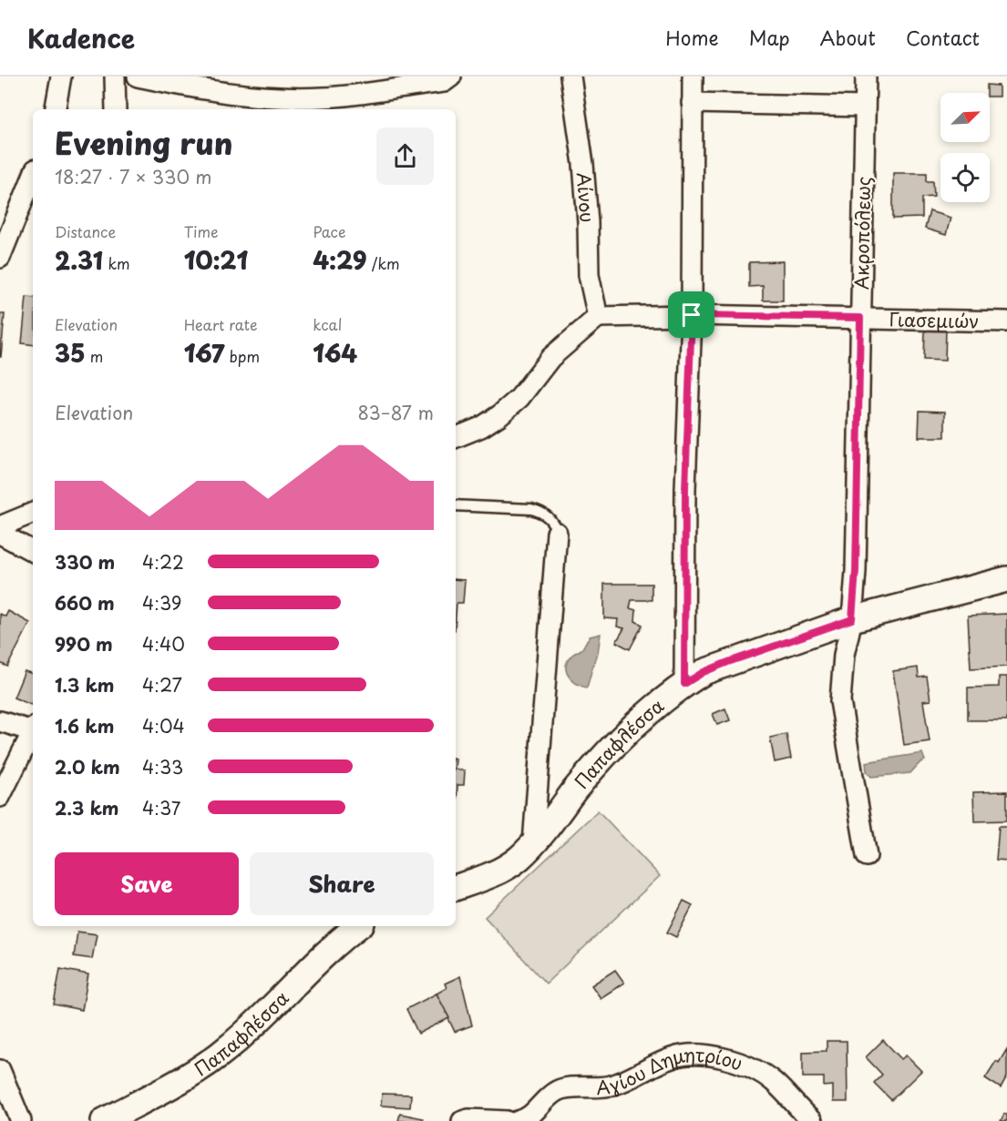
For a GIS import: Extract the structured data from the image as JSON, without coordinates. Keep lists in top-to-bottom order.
{
  "streets": {
    "street": [
      "Αίνου",
      "Ακροπόλεως",
      "Γιασεμιών",
      "Παπαφλέσσα",
      "Αγίου Δημητρίου"
    ]
  },
  "crossings": [
    ["Αίνου", "Γιασεμιών"],
    ["Ακροπόλεως", "Γιασεμιών"],
    ["Ακροπόλεως", "Παπαφλέσσα"]
  ],
  "north": "top right",
  "page": {
    "header": "Kadence",
    "nav": [
      "Home",
      "Map",
      "About",
      "Contact"
    ],
    "heading": ["Evening run", "18:27 · 7 × 330 m"],
    "stats": [
      ["Distance", "2.31 km"],
      ["Time", "10:21"],
      ["Pace", "4:29 /km"],
      ["Elevation", "35 m"],
      ["Heart rate", "167 bpm"],
      ["kcal", "164"]
    ],
    "chart": ["Elevation", "83–87 m"],
    "list": [
      {
        "name": "330 m",
        "note": "4:22"
      },
      {
        "name": "660 m",
        "note": "4:39"
      },
      {
        "name": "990 m",
        "note": "4:40"
      },
      {
        "name": "1.3 km",
        "note": "4:27"
      },
      {
        "name": "1.6 km",
        "note": "4:04"
      },
      {
        "name": "2.0 km",
        "note": "4:33"
      },
      {
        "name": "2.3 km",
        "note": "4:37"
      }
    ],
    "buttons": ["Save", "Share"]
  }
}
